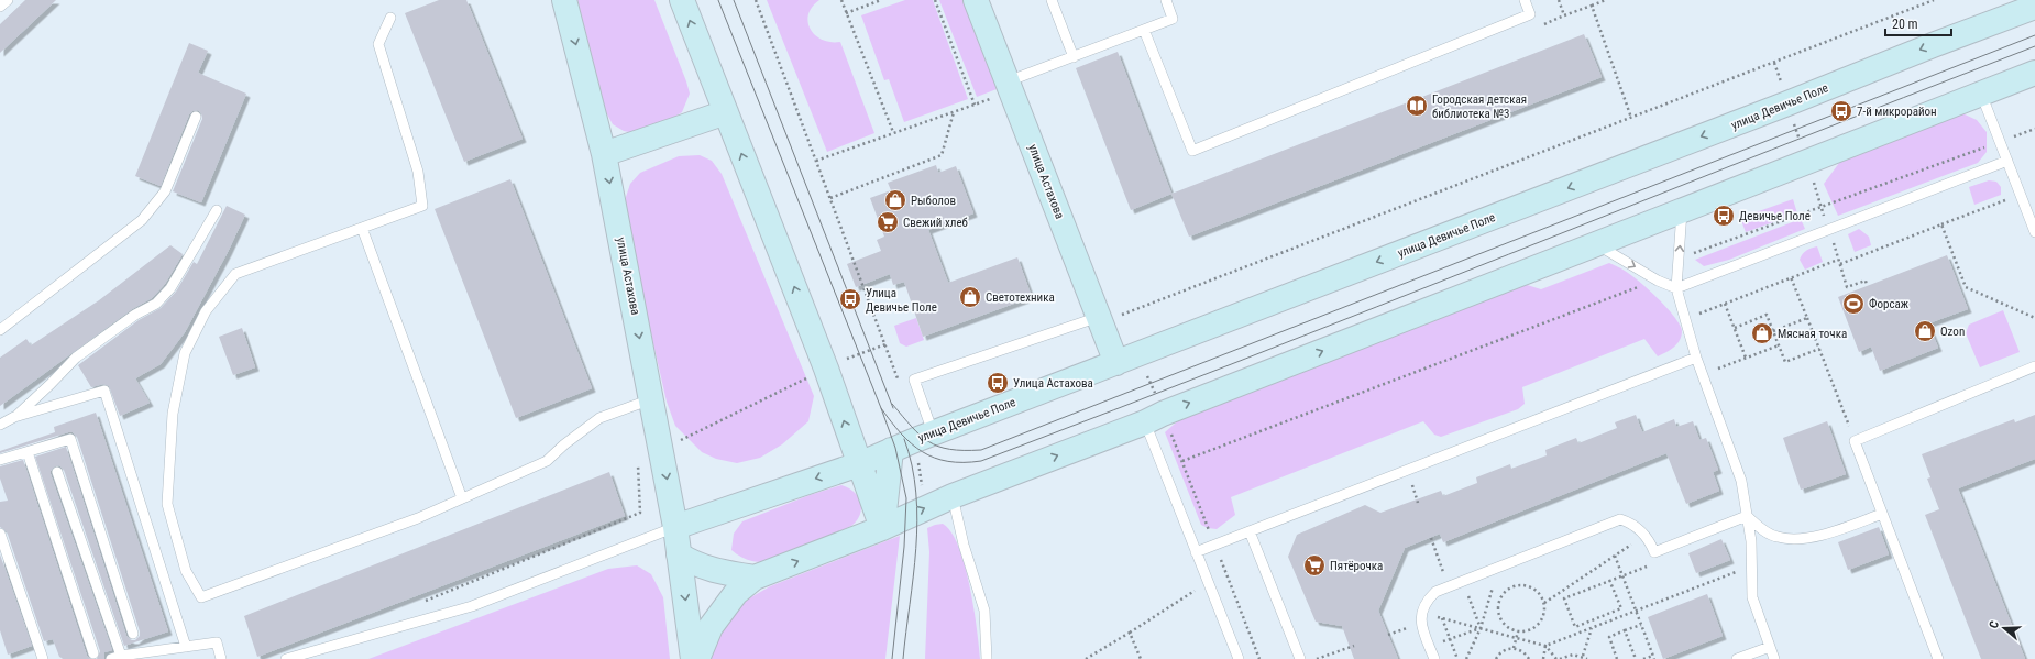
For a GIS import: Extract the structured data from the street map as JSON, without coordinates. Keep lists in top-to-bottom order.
{
  "streets": {
    "main road": ["улица Девичье Поле", "улица Астахова"]
  },
  "crossings": [
    ["улица Девичье Поле", "улица Астахова"]
  ],
  "places": {
    "library": ["Городская детская библиотека №3"],
    "bus stop": [
      "7-й микрорайон",
      "Девичье Поле",
      "Улица Девичье Поле",
      "Улица Астахова"
    ],
    "shop": [
      "Рыболов",
      "Светотехника",
      "Ozon",
      "Мясная точка"
    ],
    "supermarket": ["Свежий хлеб", "Пятёрочка"],
    "sports": ["Форсаж"]
  },
  "scale_bar": "20 m",
  "north": "left"
}
